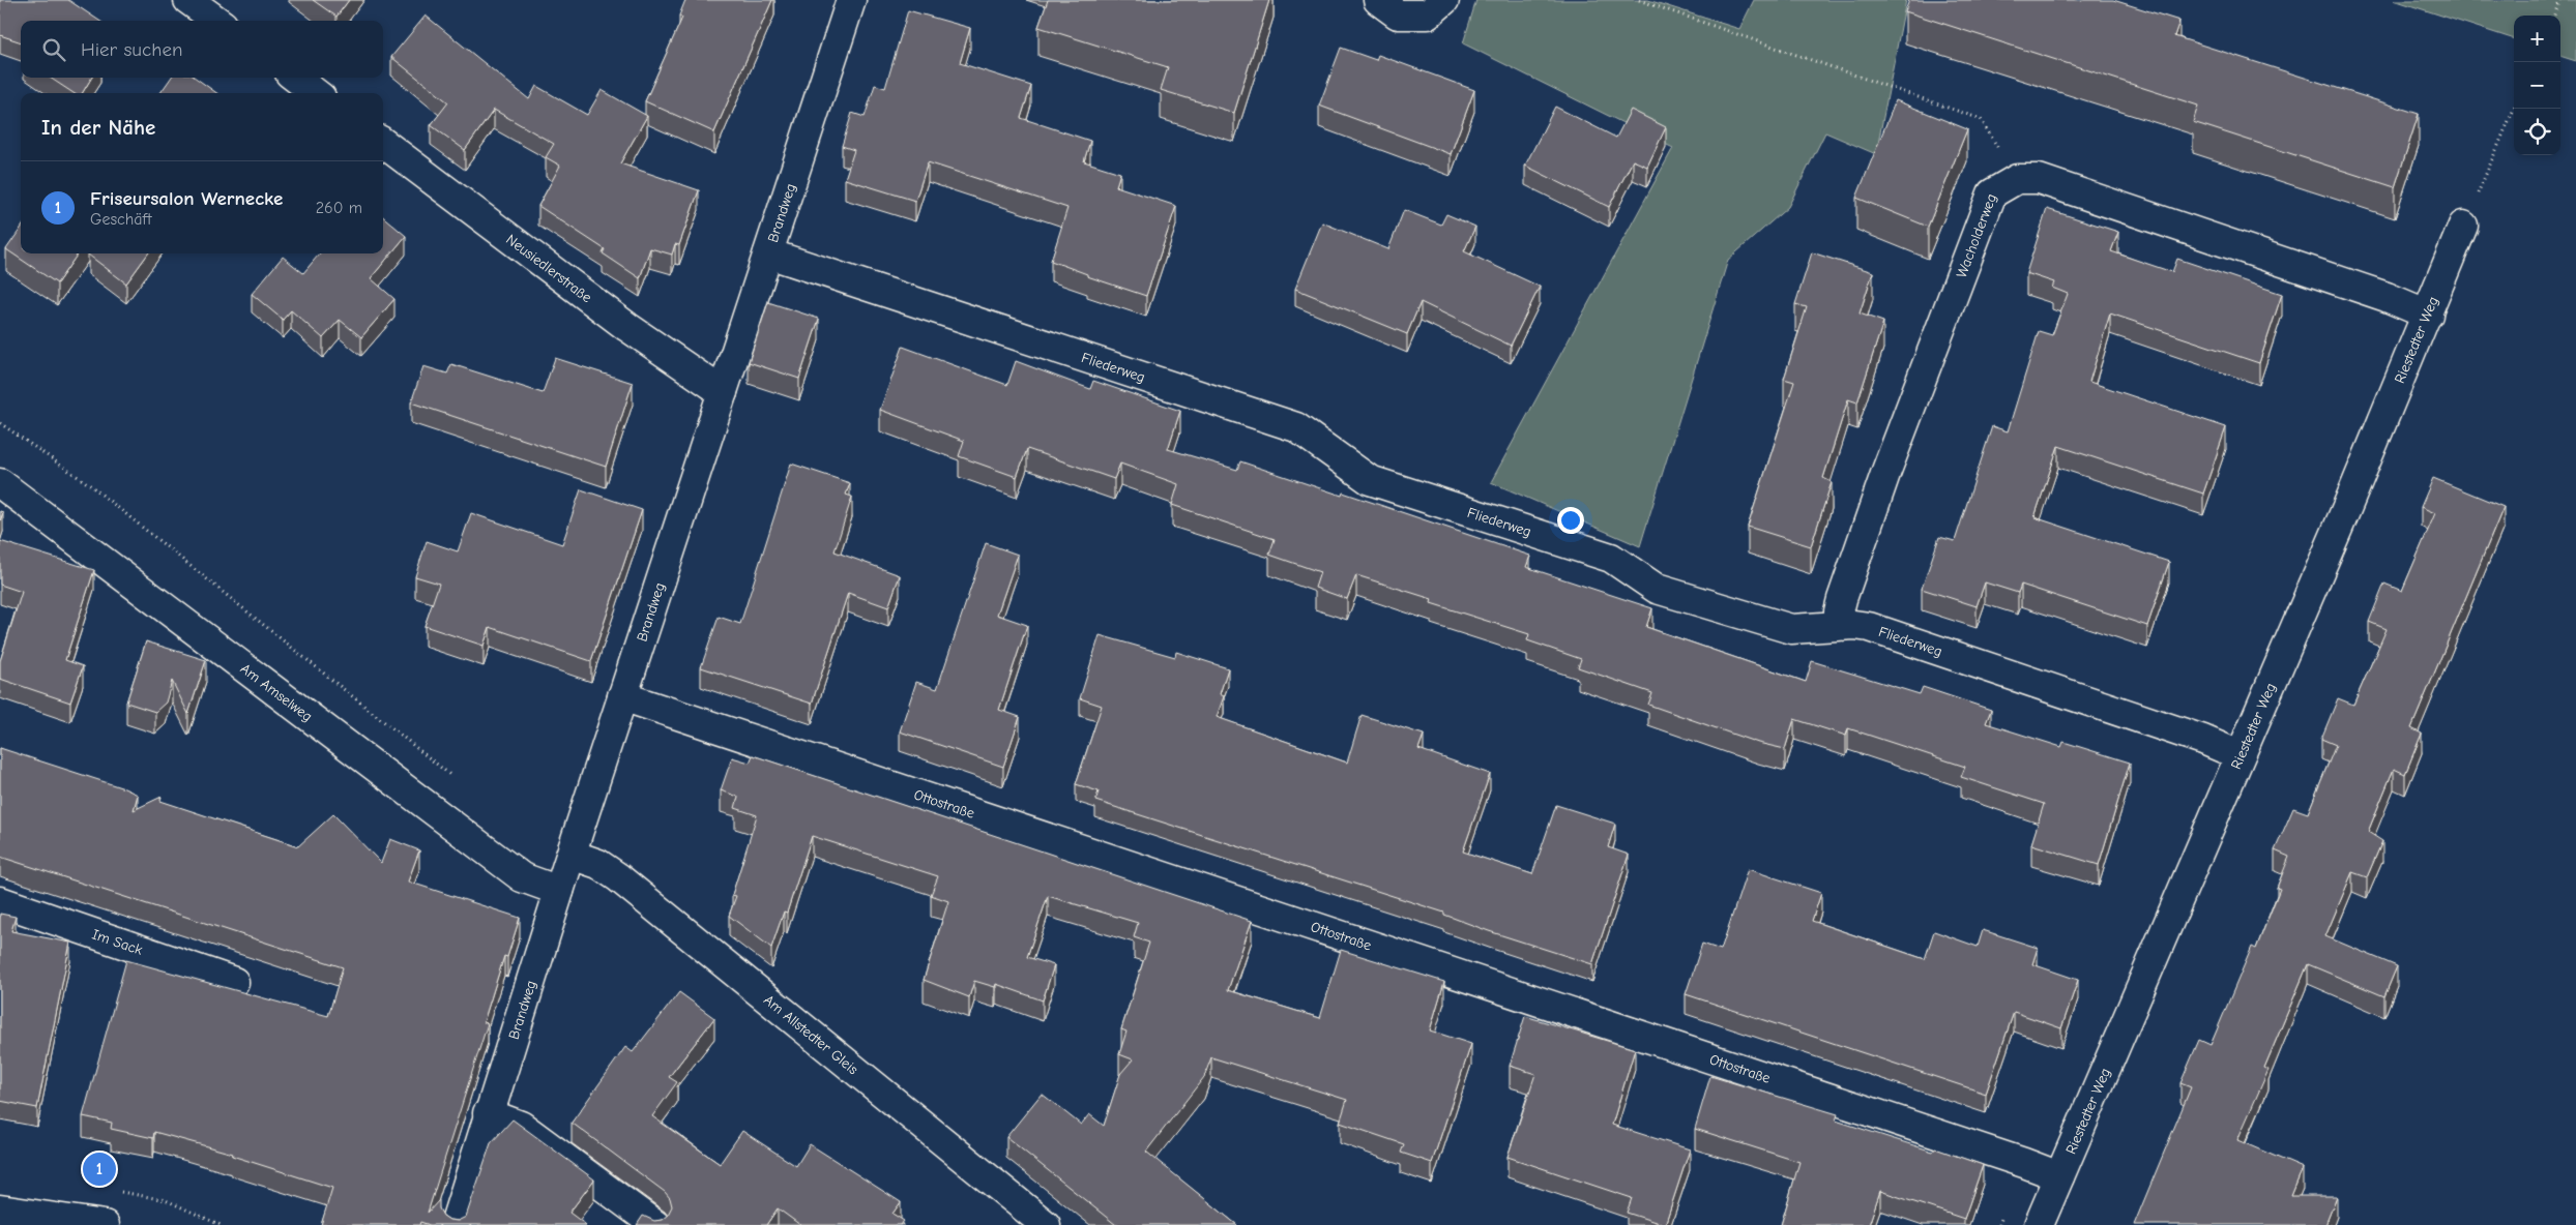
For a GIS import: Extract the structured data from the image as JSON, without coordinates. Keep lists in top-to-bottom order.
{
  "streets": {
    "street": [
      "Brandweg",
      "Wacholderweg",
      "Neusiedlerstraße",
      "Riestedter Weg",
      "Fliederweg",
      "Am Amselweg",
      "Ottostraße",
      "Im Sack",
      "Am Allstedter Gleis"
    ]
  },
  "crossings": [
    ["Brandweg", "Neusiedlerstraße"],
    ["Brandweg", "Fliederweg"],
    ["Brandweg", "Am Amselweg"],
    ["Brandweg", "Ottostraße"],
    ["Brandweg", "Am Allstedter Gleis"],
    ["Wacholderweg", "Fliederweg"],
    ["Riestedter Weg", "Fliederweg"],
    ["Riestedter Weg", "Ottostraße"]
  ],
  "page": {
    "map_buttons": ["+", "−"],
    "search": "Hier suchen",
    "heading": "In der Nähe",
    "list": [
      {
        "mark": "1",
        "name": "Friseursalon Wernecke",
        "note": "Geschäft",
        "value": "260 m"
      }
    ],
    "pins": "1"
  }
}
